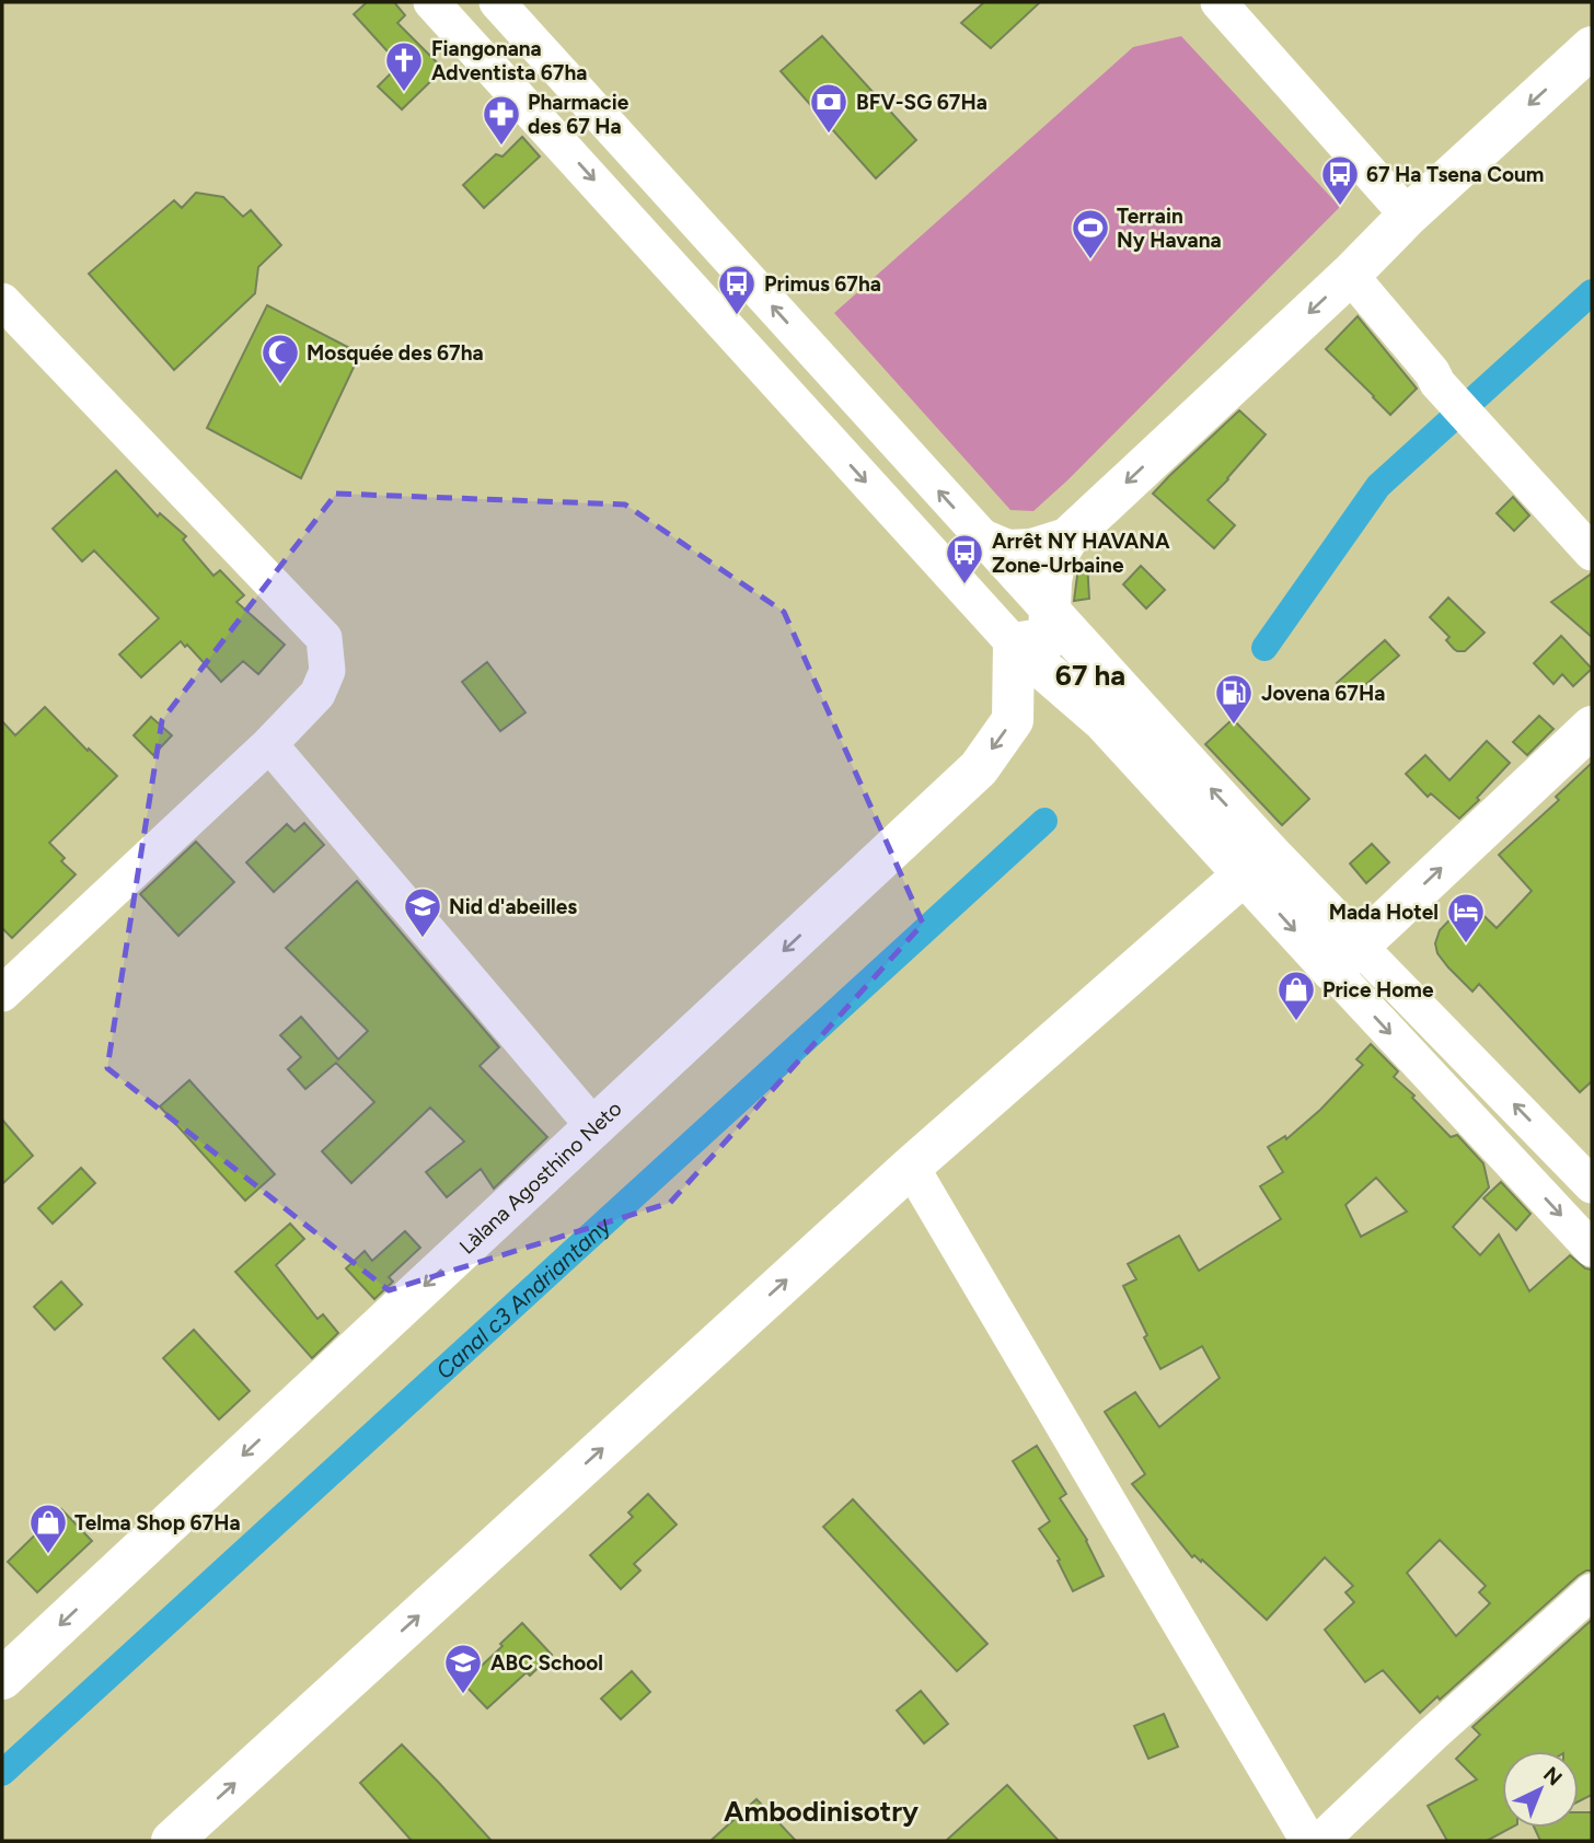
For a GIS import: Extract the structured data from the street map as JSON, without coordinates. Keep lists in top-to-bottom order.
{
  "streets": {
    "main road": ["Làlana Agosthino Neto"]
  },
  "districts": ["67 ha", "Ambodinisotry"],
  "water": ["Canal c3 Andriantany"],
  "places": {
    "church": ["Fiangonana Adventista 67ha"],
    "bank": ["BFV-SG 67Ha"],
    "pharmacy": ["Pharmacie des 67 Ha"],
    "bus stop": ["67 Ha Tsena Coum", "Primus 67ha", "Arrêt NY HAVANA Zone-Urbaine"],
    "sports": ["Terrain Ny Havana"],
    "mosque": ["Mosquée des 67ha"],
    "fuel station": ["Jovena 67Ha"],
    "school or university": ["Nid d'abeilles", "ABC School"],
    "hotel": ["Mada Hotel"],
    "shop": ["Price Home", "Telma Shop 67Ha"]
  },
  "north": "top right"
}
